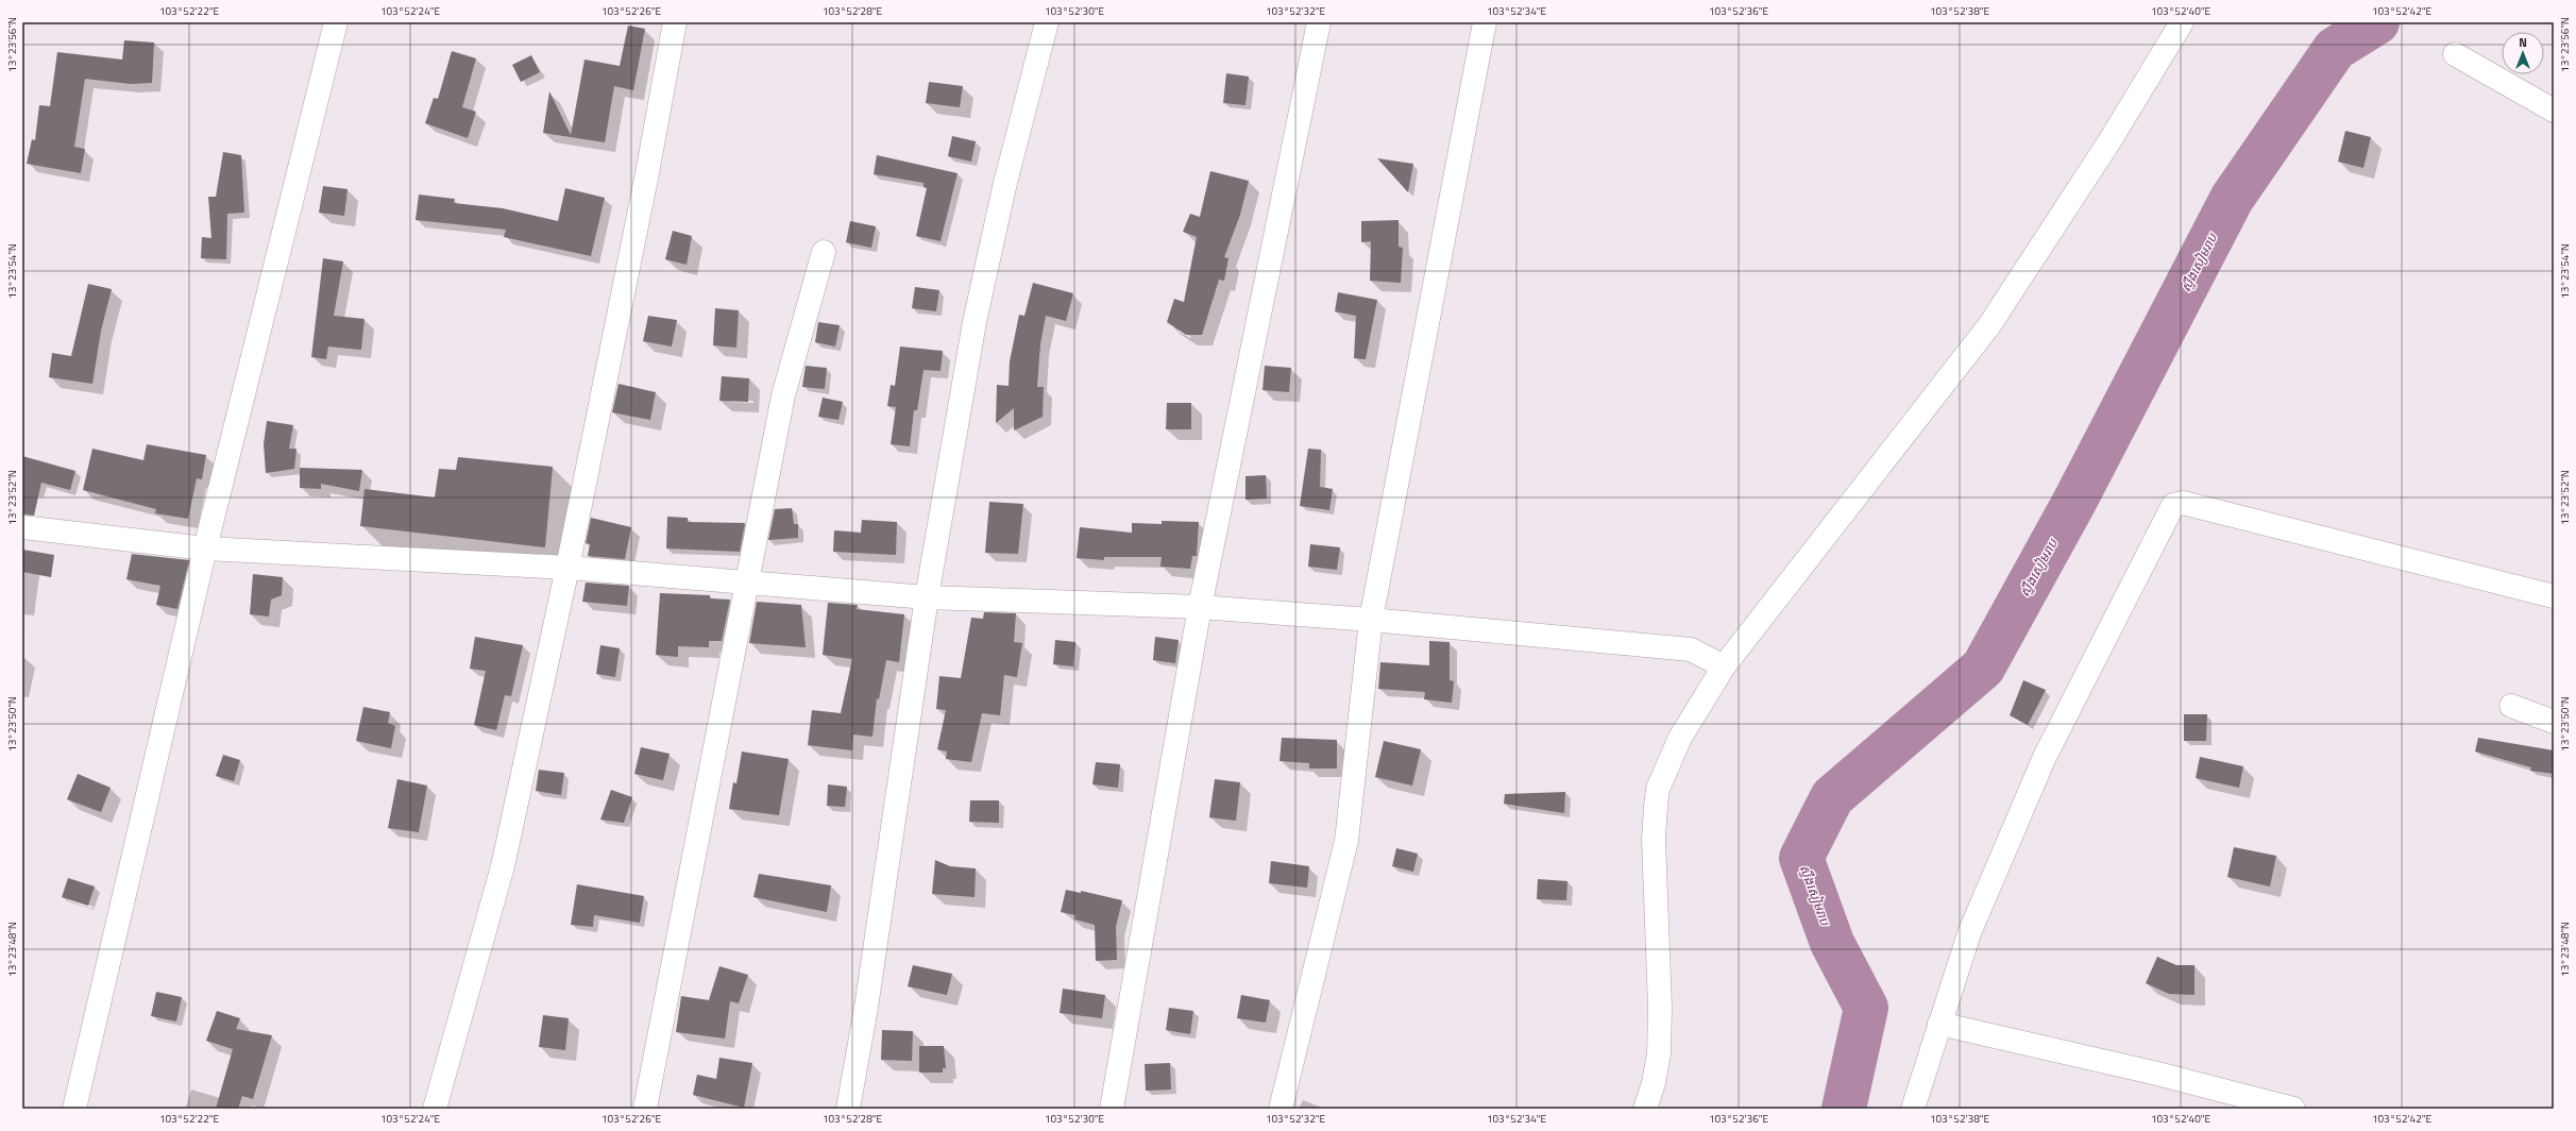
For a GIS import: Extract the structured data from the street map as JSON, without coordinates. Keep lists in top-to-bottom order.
{
  "water": ["ស្ទឹងសៀមរាប"],
  "north": "top",
  "coordinates": [
    "103°52'22\"E",
    "103°52'24\"E",
    "103°52'26\"E",
    "103°52'28\"E",
    "103°52'30\"E",
    "103°52'32\"E",
    "103°52'34\"E",
    "103°52'36\"E",
    "103°52'38\"E",
    "103°52'40\"E",
    "103°52'42\"E",
    "13°23'56\"N",
    "13°23'54\"N",
    "13°23'52\"N",
    "13°23'50\"N",
    "13°23'48\"N"
  ]
}
